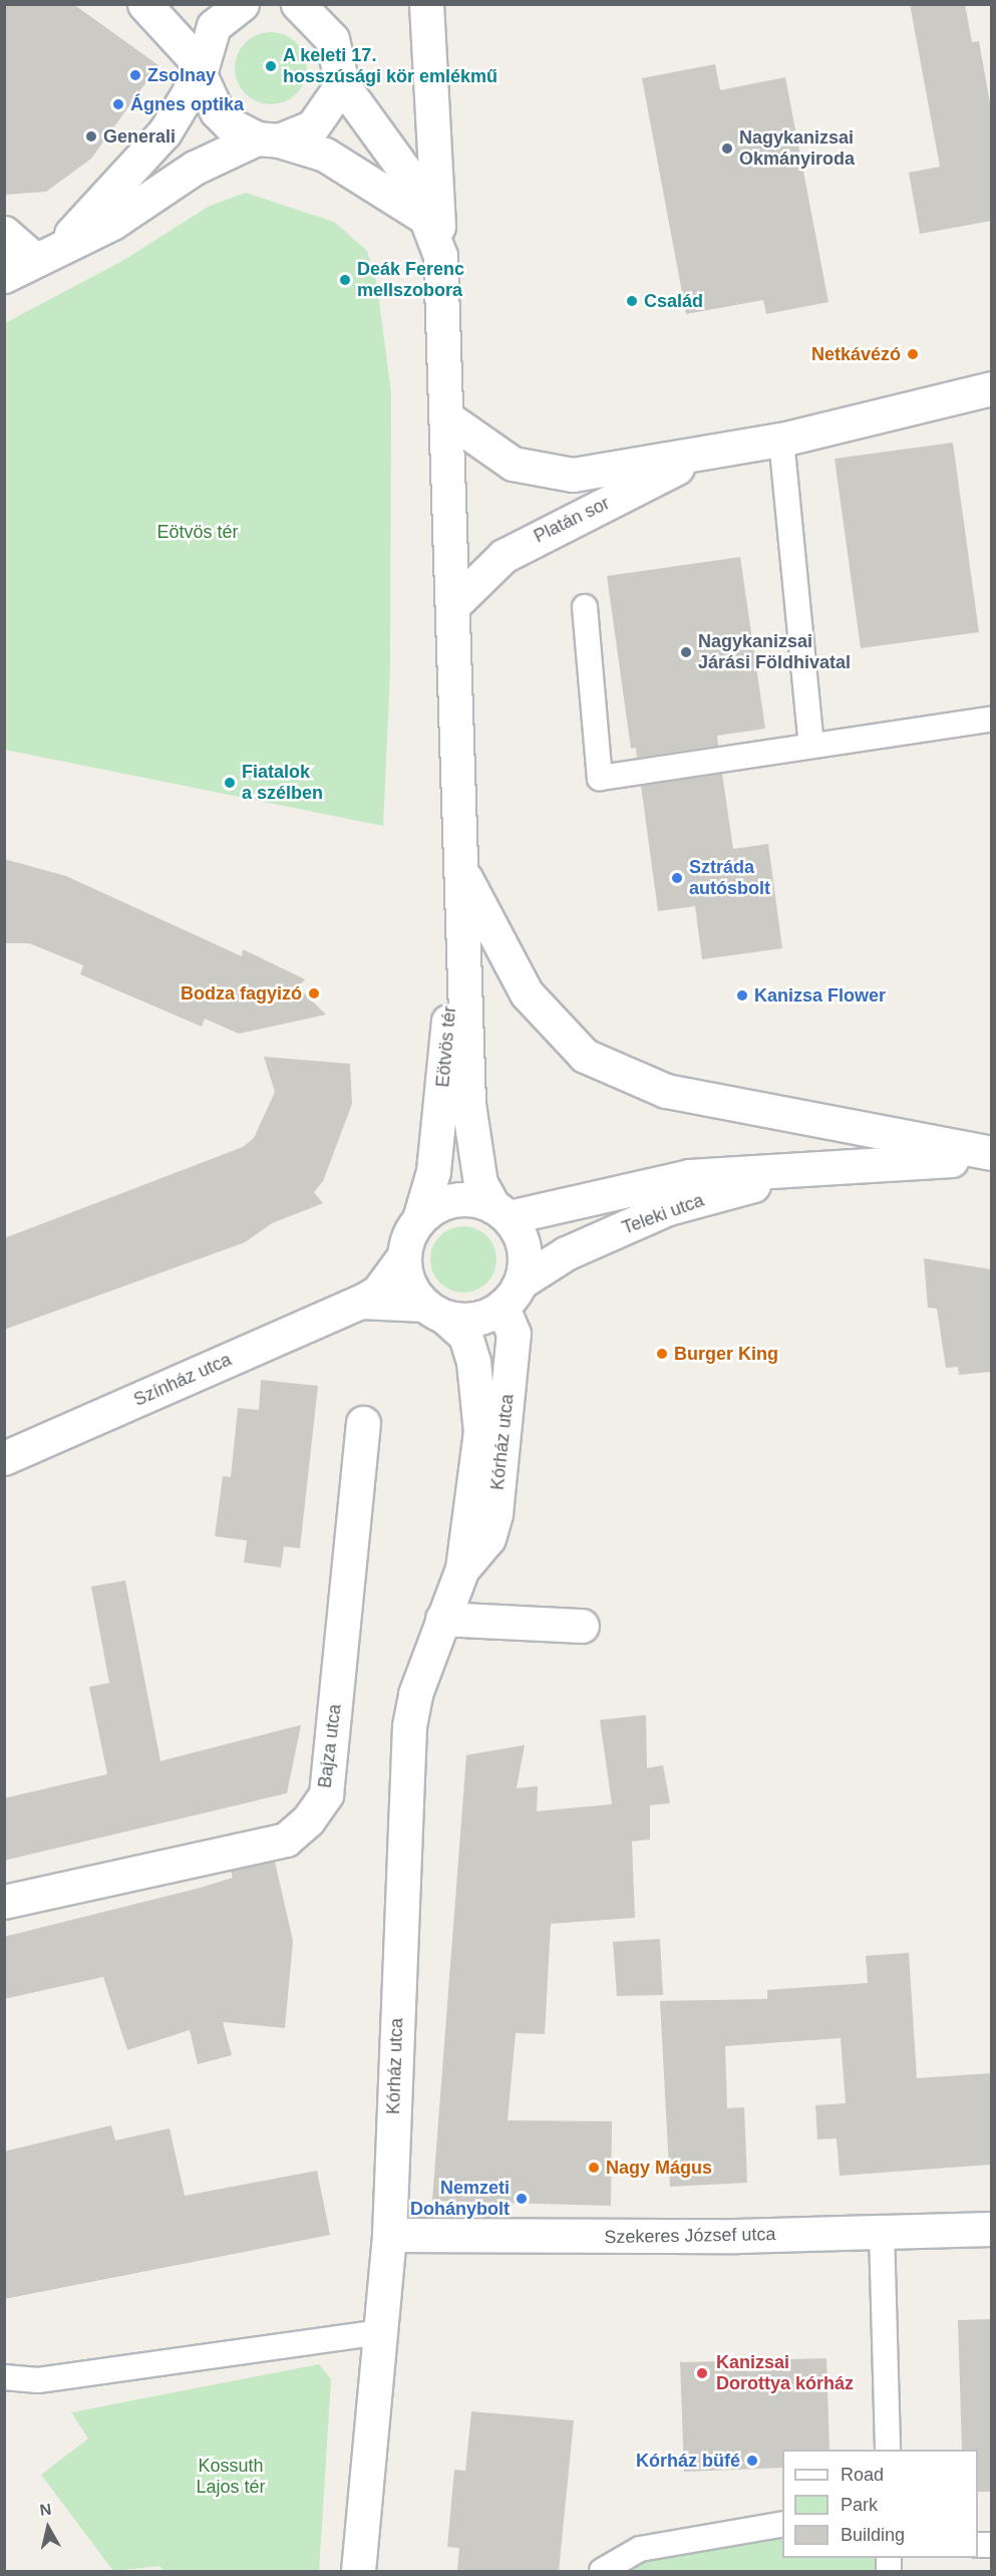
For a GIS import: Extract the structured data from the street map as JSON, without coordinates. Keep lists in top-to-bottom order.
{
  "streets": {
    "street": [
      "Platán sor",
      "Eötvös tér",
      "Teleki utca",
      "Színház utca",
      "Kórház utca",
      "Bajza utca",
      "Szekeres József utca"
    ]
  },
  "crossings": [
    ["Platán sor", "Eötvös tér"],
    ["Eötvös tér", "Teleki utca"],
    ["Eötvös tér", "Színház utca"],
    ["Eötvös tér", "Kórház utca"],
    ["Teleki utca", "Színház utca"],
    ["Teleki utca", "Kórház utca"],
    ["Színház utca", "Kórház utca"],
    ["Kórház utca", "Szekeres József utca"]
  ],
  "parks": ["Eötvös tér", "Kossuth Lajos tér"],
  "places": [
    "A keleti 17. hosszúsági kör emlékmű",
    "Zsolnay",
    "Ágnes optika",
    "Generali",
    "Nagykanizsai Okmányiroda",
    "Deák Ferenc mellszobora",
    "Család",
    "Netkávézó",
    "Nagykanizsai Járási Földhivatal",
    "Fiatalok a szélben",
    "Sztráda autósbolt",
    "Bodza fagyizó",
    "Kanizsa Flower",
    "Burger King",
    "Nagy Mágus",
    "Nemzeti Dohánybolt",
    "Kanizsai Dorottya kórház",
    "Kórház büfé"
  ],
  "legend": ["Road", "Park", "Building"],
  "north": "top"
}
